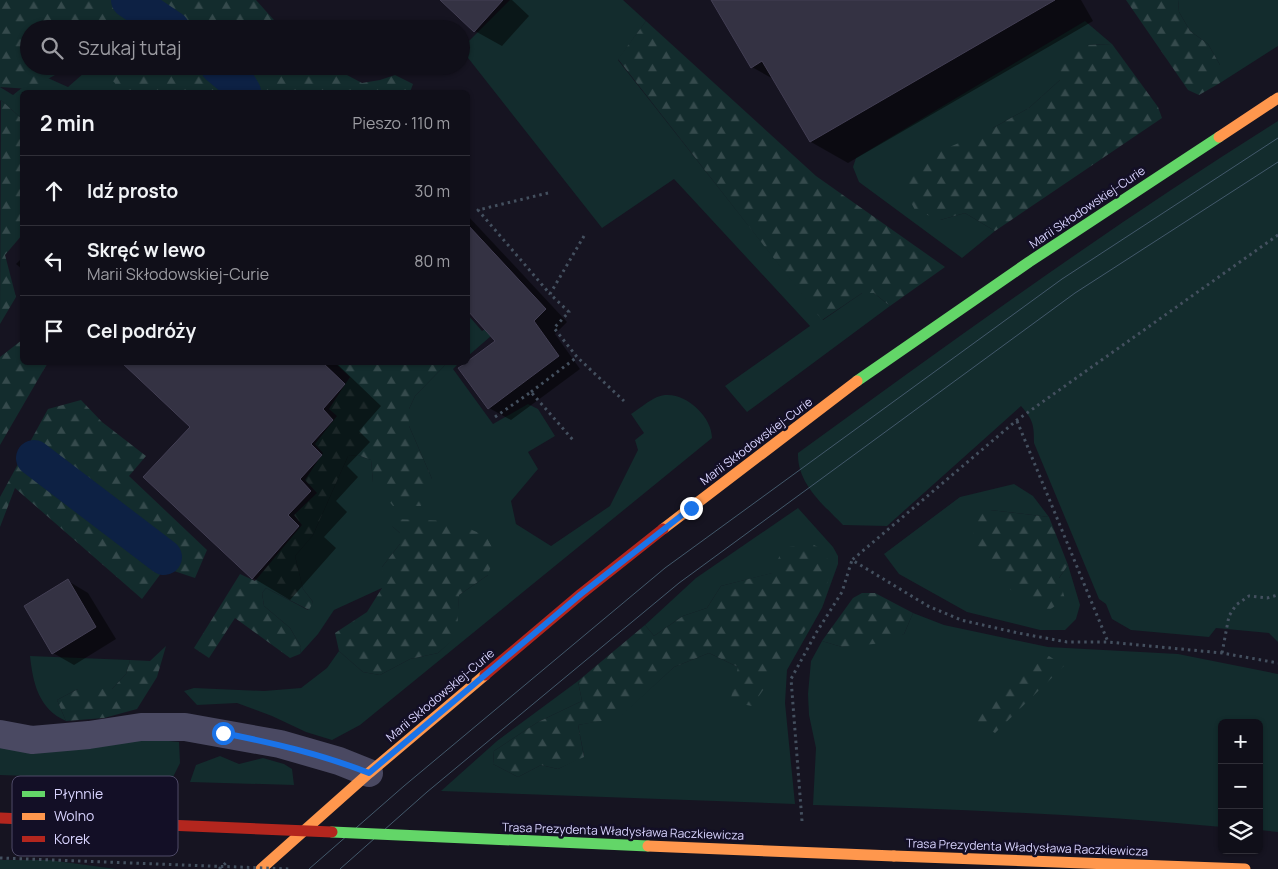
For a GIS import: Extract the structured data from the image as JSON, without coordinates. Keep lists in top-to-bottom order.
{
  "streets": {
    "street": ["Marii Skłodowskiej-Curie", "Trasa Prezydenta Władysława Raczkiewicza"]
  },
  "legend": ["Płynnie", "Wolno", "Korek"],
  "page": {
    "search": "Szukaj tutaj",
    "heading": ["2 min", "Pieszo · 110 m"],
    "list": [
      ["Idź prosto", "30 m"],
      ["Skręć w lewo", "Marii Skłodowskiej-Curie", "80 m"],
      "Cel podróży"
    ],
    "map_buttons": ["+", "−"]
  }
}
